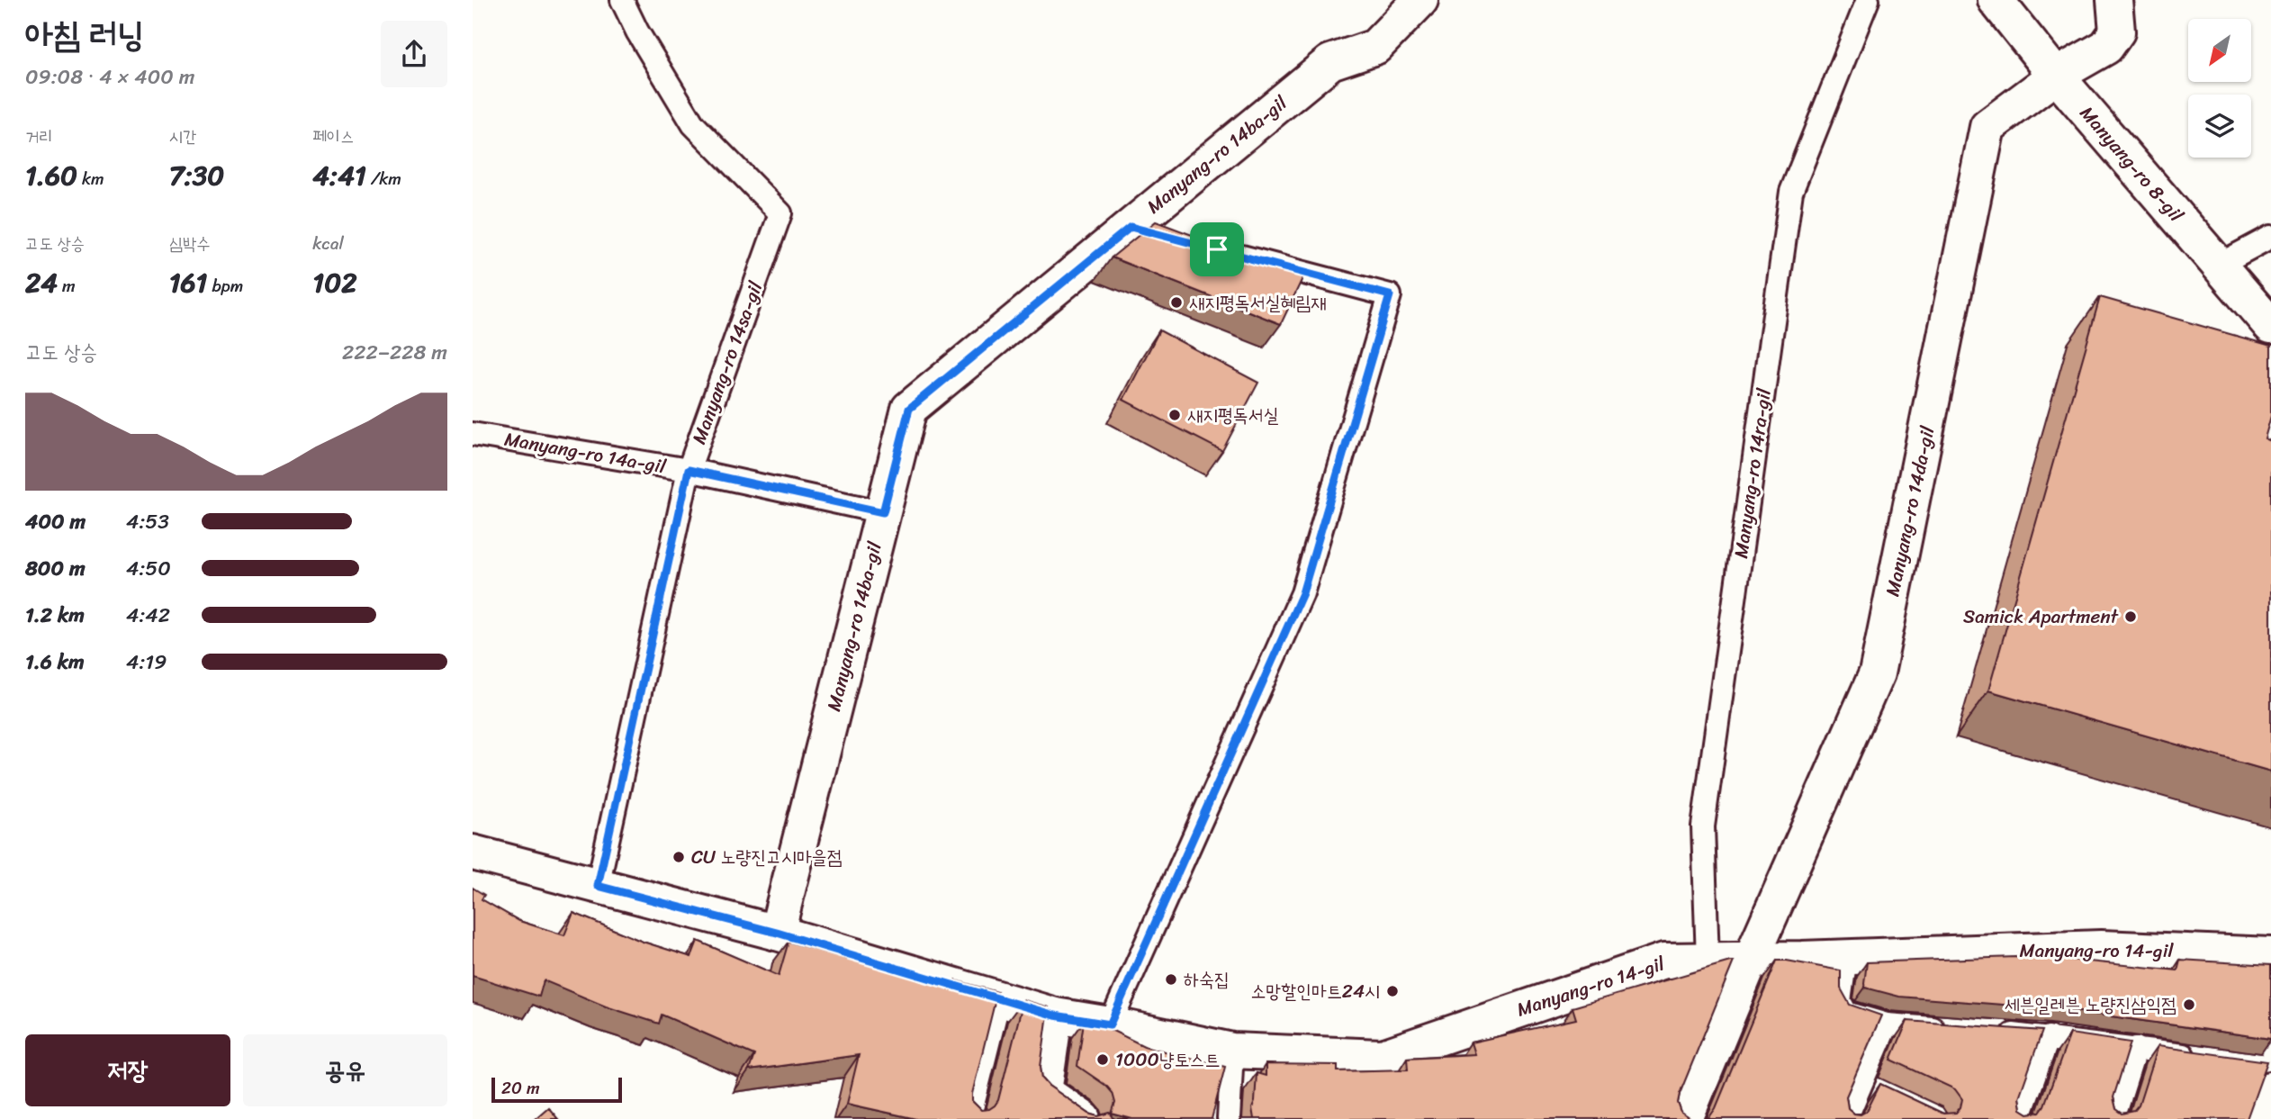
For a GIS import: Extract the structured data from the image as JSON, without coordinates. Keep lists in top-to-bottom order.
{
  "streets": {
    "street": [
      "Manyang-ro 14ba-gil",
      "Manyang-ro 8-gil",
      "Manyang-ro 14da-gil",
      "Manyang-ro 14-gil"
    ],
    "lane": ["Manyang-ro 14sa-gil", "Manyang-ro 14a-gil", "Manyang-ro 14ra-gil"]
  },
  "crossings": [
    ["Manyang-ro 14ba-gil", "Manyang-ro 14a-gil"],
    ["Manyang-ro 14ba-gil", "Manyang-ro 14-gil"],
    ["Manyang-ro 8-gil", "Manyang-ro 14da-gil"],
    ["Manyang-ro 14sa-gil", "Manyang-ro 14a-gil"],
    ["Manyang-ro 14sa-gil", "Manyang-ro 14-gil"],
    ["Manyang-ro 14ra-gil", "Manyang-ro 14-gil"],
    ["Manyang-ro 14da-gil", "Manyang-ro 14-gil"]
  ],
  "places": [
    "새지평독서실혜림재",
    "새지평독서실",
    "Samick Apartment",
    "CU 노량진고시마을점",
    "하숙집",
    "소망할인마트24시",
    "세븐일레븐 노량진삼익점",
    "1000냥토스트"
  ],
  "scale_bar": "20 m",
  "north": "bottom left",
  "page": {
    "heading": ["아침 러닝", "09:08 · 4 × 400 m"],
    "stats": [
      ["거리", "1.60 km"],
      ["시간", "7:30"],
      ["페이스", "4:41 /km"],
      ["고도 상승", "24 m"],
      ["심박수", "161 bpm"],
      ["kcal", "102"]
    ],
    "chart": ["고도 상승", "222–228 m"],
    "list": [
      {
        "name": "400 m",
        "note": "4:53"
      },
      {
        "name": "800 m",
        "note": "4:50"
      },
      {
        "name": "1.2 km",
        "note": "4:42"
      },
      {
        "name": "1.6 km",
        "note": "4:19"
      }
    ],
    "buttons": ["저장", "공유"],
    "scale": "20 m"
  }
}
